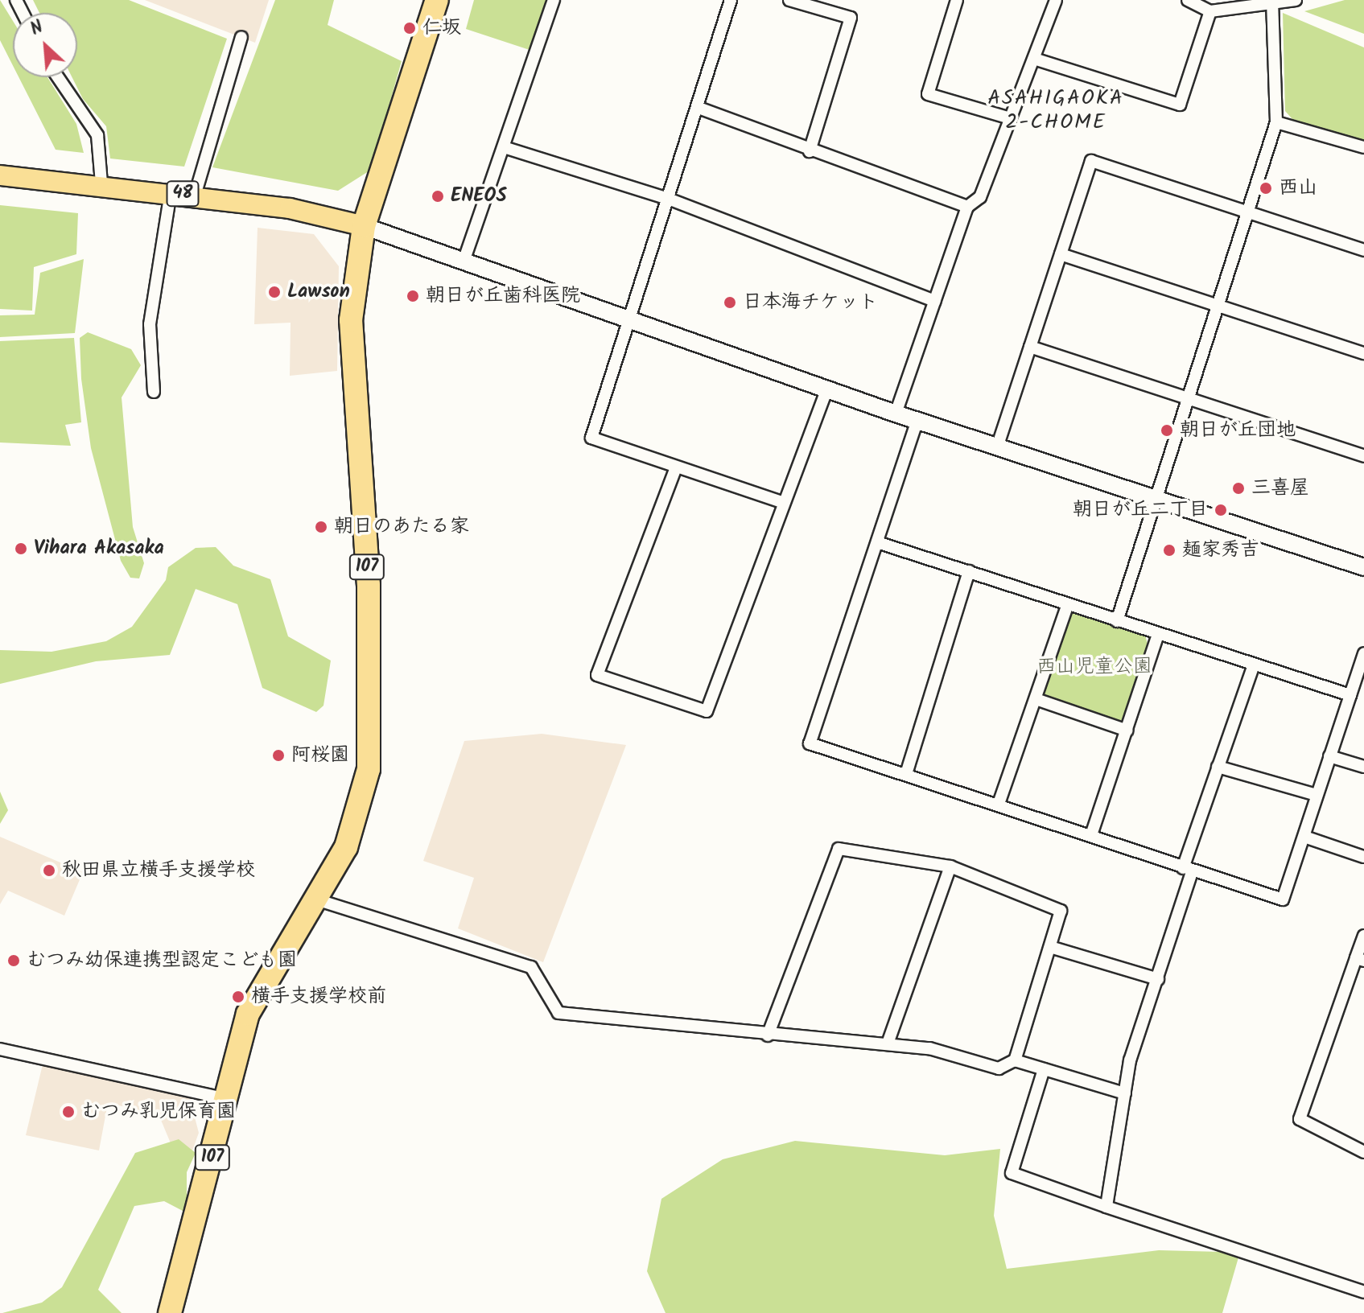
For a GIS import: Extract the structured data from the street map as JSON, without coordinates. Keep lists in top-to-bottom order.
{
  "streets": {
    "highway": ["107"],
    "main road": ["48"]
  },
  "crossings": [
    ["48", "107"]
  ],
  "districts": ["ASAHIGAOKA 2-CHOME"],
  "parks": ["西山児童公園"],
  "places": [
    "仁坂",
    "西山",
    "ENEOS",
    "Lawson",
    "朝日が丘歯科医院",
    "日本海チケット",
    "朝日が丘団地",
    "三喜屋",
    "朝日が丘二丁目",
    "朝日のあたる家",
    "Vihara Akasaka",
    "麺家秀吉",
    "阿桜園",
    "秋田県立横手支援学校",
    "むつみ幼保連携型認定こども園",
    "横手支援学校前",
    "むつみ乳児保育園"
  ],
  "north": "top left"
}
